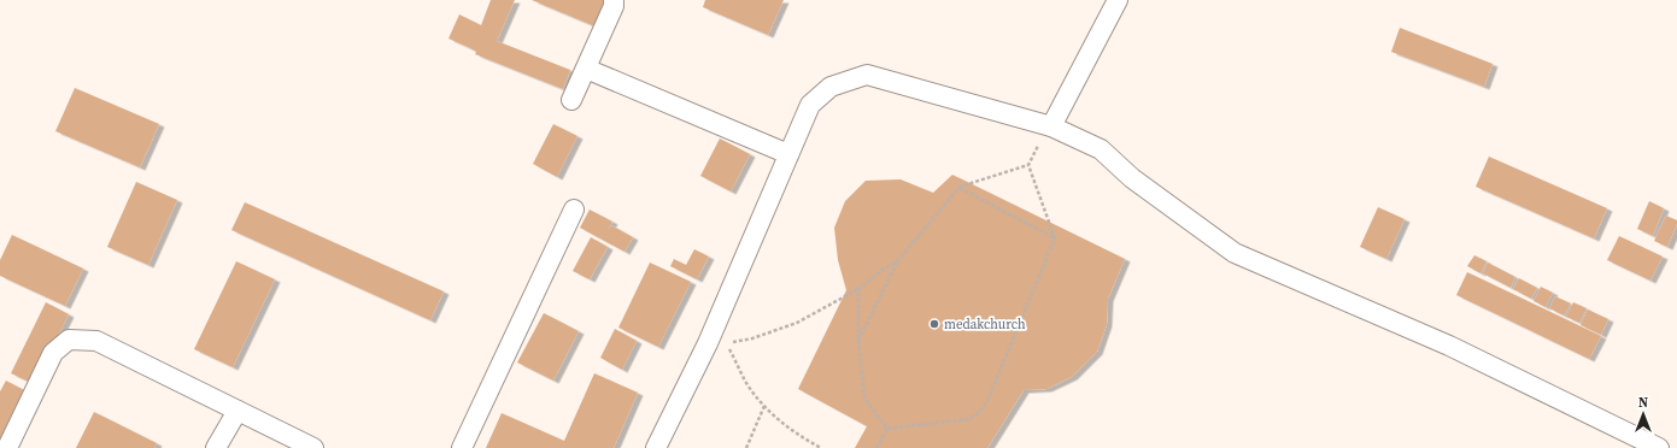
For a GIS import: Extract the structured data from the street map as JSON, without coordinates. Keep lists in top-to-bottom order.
{
  "places": ["medakchurch"],
  "north": "top"
}
